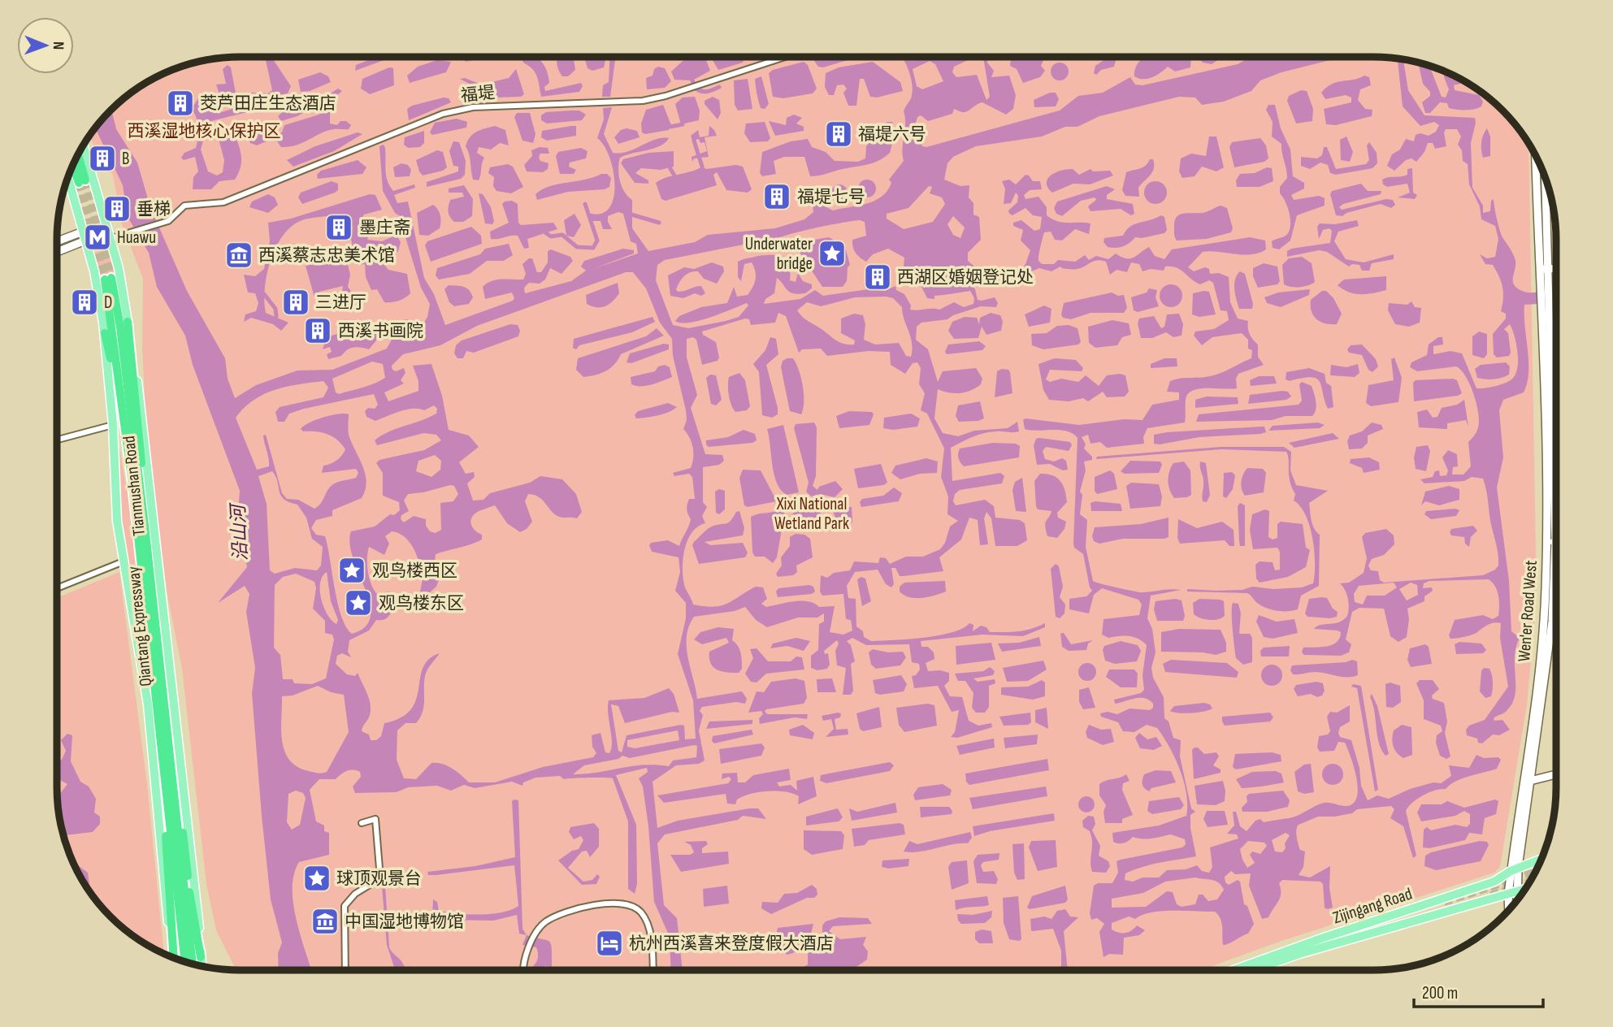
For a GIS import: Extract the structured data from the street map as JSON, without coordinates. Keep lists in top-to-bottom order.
{
  "streets": {
    "highway": ["Qiantang Expressway"],
    "main road": ["Tianmushan Road", "Wen'er Road West", "Zijingang Road"],
    "street": ["福堤"]
  },
  "crossings": [
    ["福堤", "Tianmushan Road"],
    ["Wen'er Road West", "Zijingang Road"]
  ],
  "water": ["沿山河"],
  "parks": ["西溪湿地核心保护区", "Xixi National Wetland Park"],
  "places": {
    "building": [
      "茭芦田庄生态酒店",
      "福堤六号",
      "B",
      "福堤七号",
      "垂梯",
      "墨庄斋",
      "西湖区婚姻登记处",
      "D",
      "三进厅",
      "西溪书画院"
    ],
    "metro station": ["Huawu"],
    "place": [
      "Underwater bridge",
      "观鸟楼西区",
      "观鸟楼东区",
      "球顶观景台"
    ],
    "museum": ["西溪蔡志忠美术馆", "中国湿地博物馆"],
    "hotel": ["杭州西溪喜来登度假大酒店"]
  },
  "scale_bar": "200 m",
  "north": "right"
}
